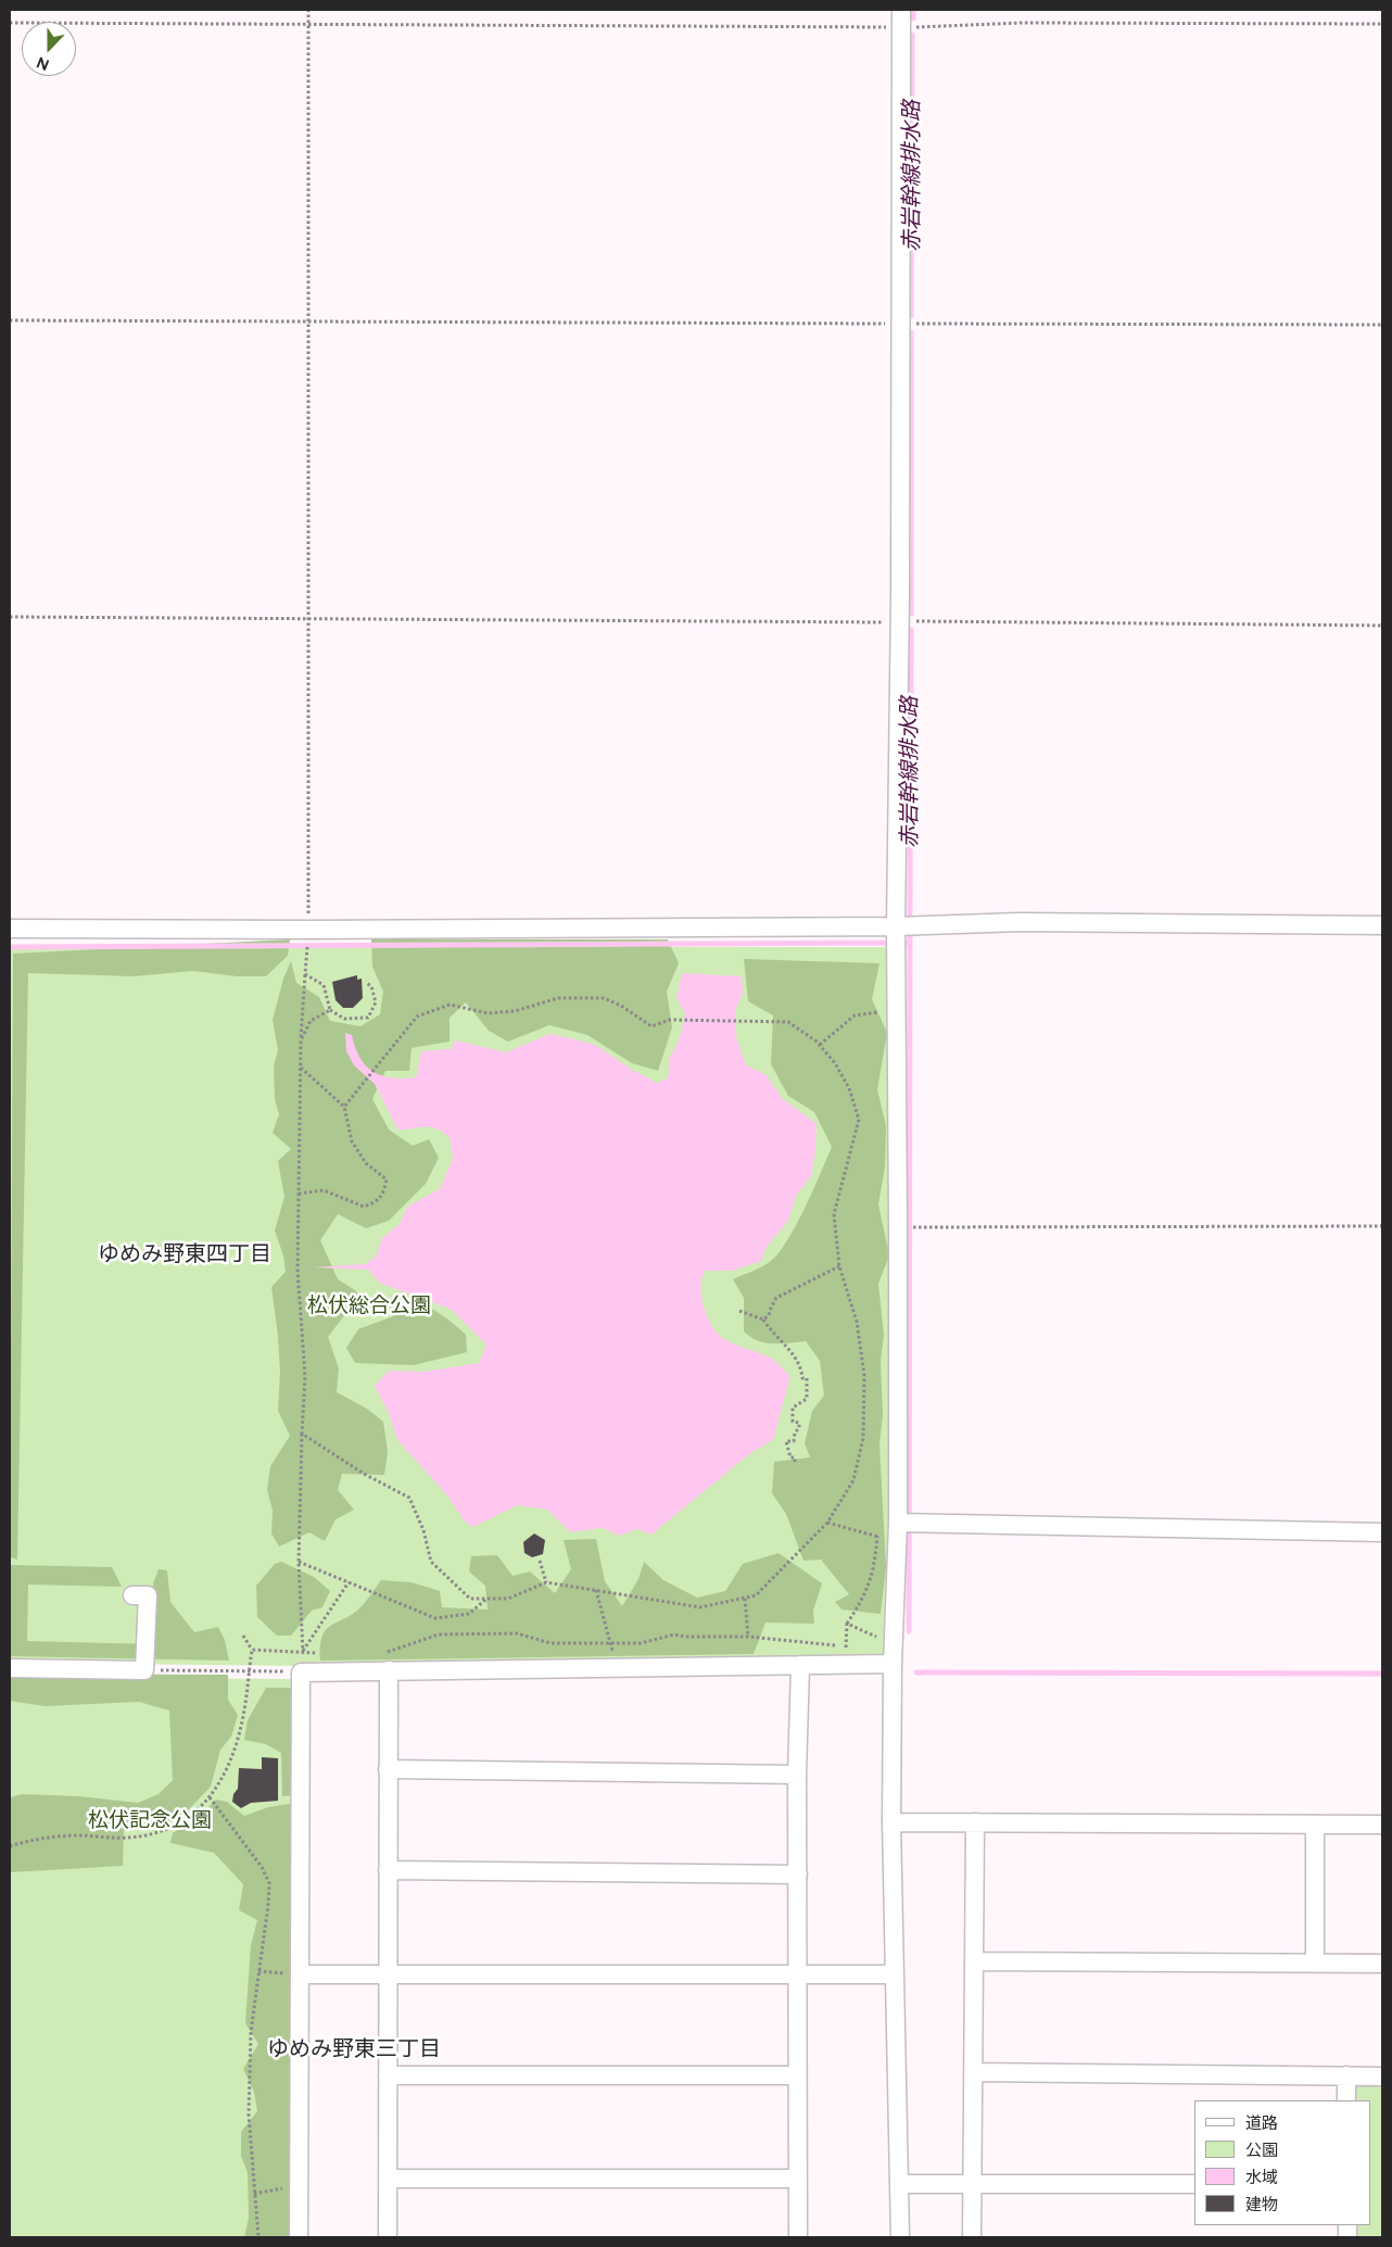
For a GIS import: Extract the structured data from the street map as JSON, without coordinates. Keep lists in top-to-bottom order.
{
  "districts": ["ゆめみ野東四丁目", "ゆめみ野東三丁目"],
  "water": ["赤岩幹線排水路"],
  "parks": ["松伏総合公園", "松伏記念公園"],
  "legend": [
    "道路",
    "公園",
    "水域",
    "建物"
  ],
  "north": "bottom"
}
